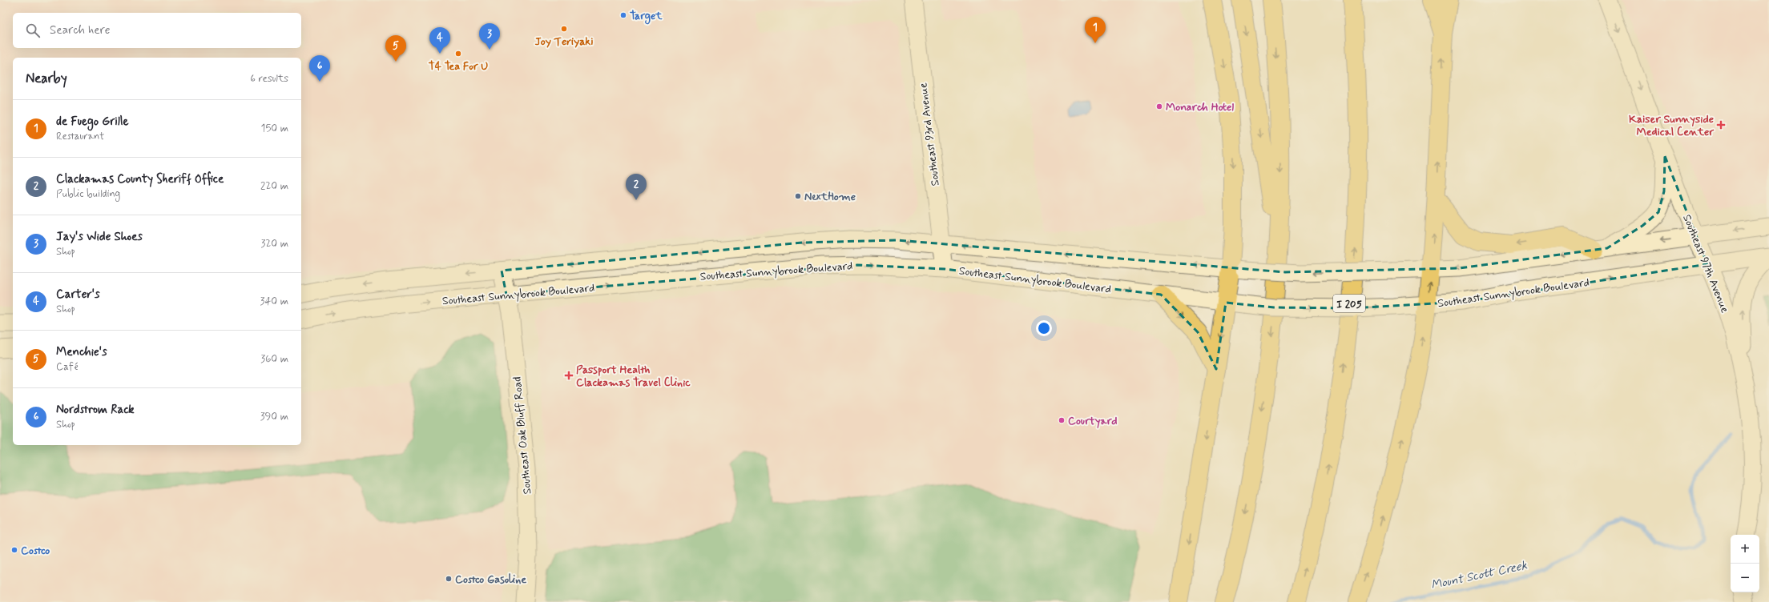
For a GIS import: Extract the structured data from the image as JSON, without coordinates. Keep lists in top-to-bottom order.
{
  "streets": {
    "highway": ["I 205"],
    "main road": [
      "Southeast 93rd Avenue",
      "Southeast 97th Avenue",
      "Southeast Sunnybrook Boulevard",
      "Southeast Oak Bluff Road"
    ]
  },
  "crossings": [
    ["Southeast 93rd Avenue", "Southeast Sunnybrook Boulevard"],
    ["Southeast 97th Avenue", "Southeast Sunnybrook Boulevard"],
    ["Southeast Sunnybrook Boulevard", "Southeast Oak Bluff Road"]
  ],
  "water": ["Mount Scott Creek"],
  "places": {
    "other": [
      "Target",
      "Joy Teriyaki",
      "T4 Tea For U",
      "Monarch Hotel",
      "NextHome",
      "Courtyard",
      "Costco",
      "Costco Gasoline"
    ],
    "health": ["Kaiser Sunnyside Medical Center", "Passport Health Clackamas Travel Clinic"]
  },
  "page": {
    "search": "Search here",
    "pins": [
      "1",
      "3",
      "4",
      "5",
      "6",
      "2"
    ],
    "heading": ["Nearby", "6 results"],
    "list": [
      {
        "mark": "1",
        "name": "de Fuego Grille",
        "note": "Restaurant",
        "value": "150 m"
      },
      {
        "mark": "2",
        "name": "Clackamas County Sheriff Office",
        "note": "Public building",
        "value": "220 m"
      },
      {
        "mark": "3",
        "name": "Jay's Wide Shoes",
        "note": "Shop",
        "value": "320 m"
      },
      {
        "mark": "4",
        "name": "Carter's",
        "note": "Shop",
        "value": "340 m"
      },
      {
        "mark": "5",
        "name": "Menchie's",
        "note": "Café",
        "value": "360 m"
      },
      {
        "mark": "6",
        "name": "Nordstrom Rack",
        "note": "Shop",
        "value": "390 m"
      }
    ],
    "map_buttons": ["+", "−"]
  }
}
